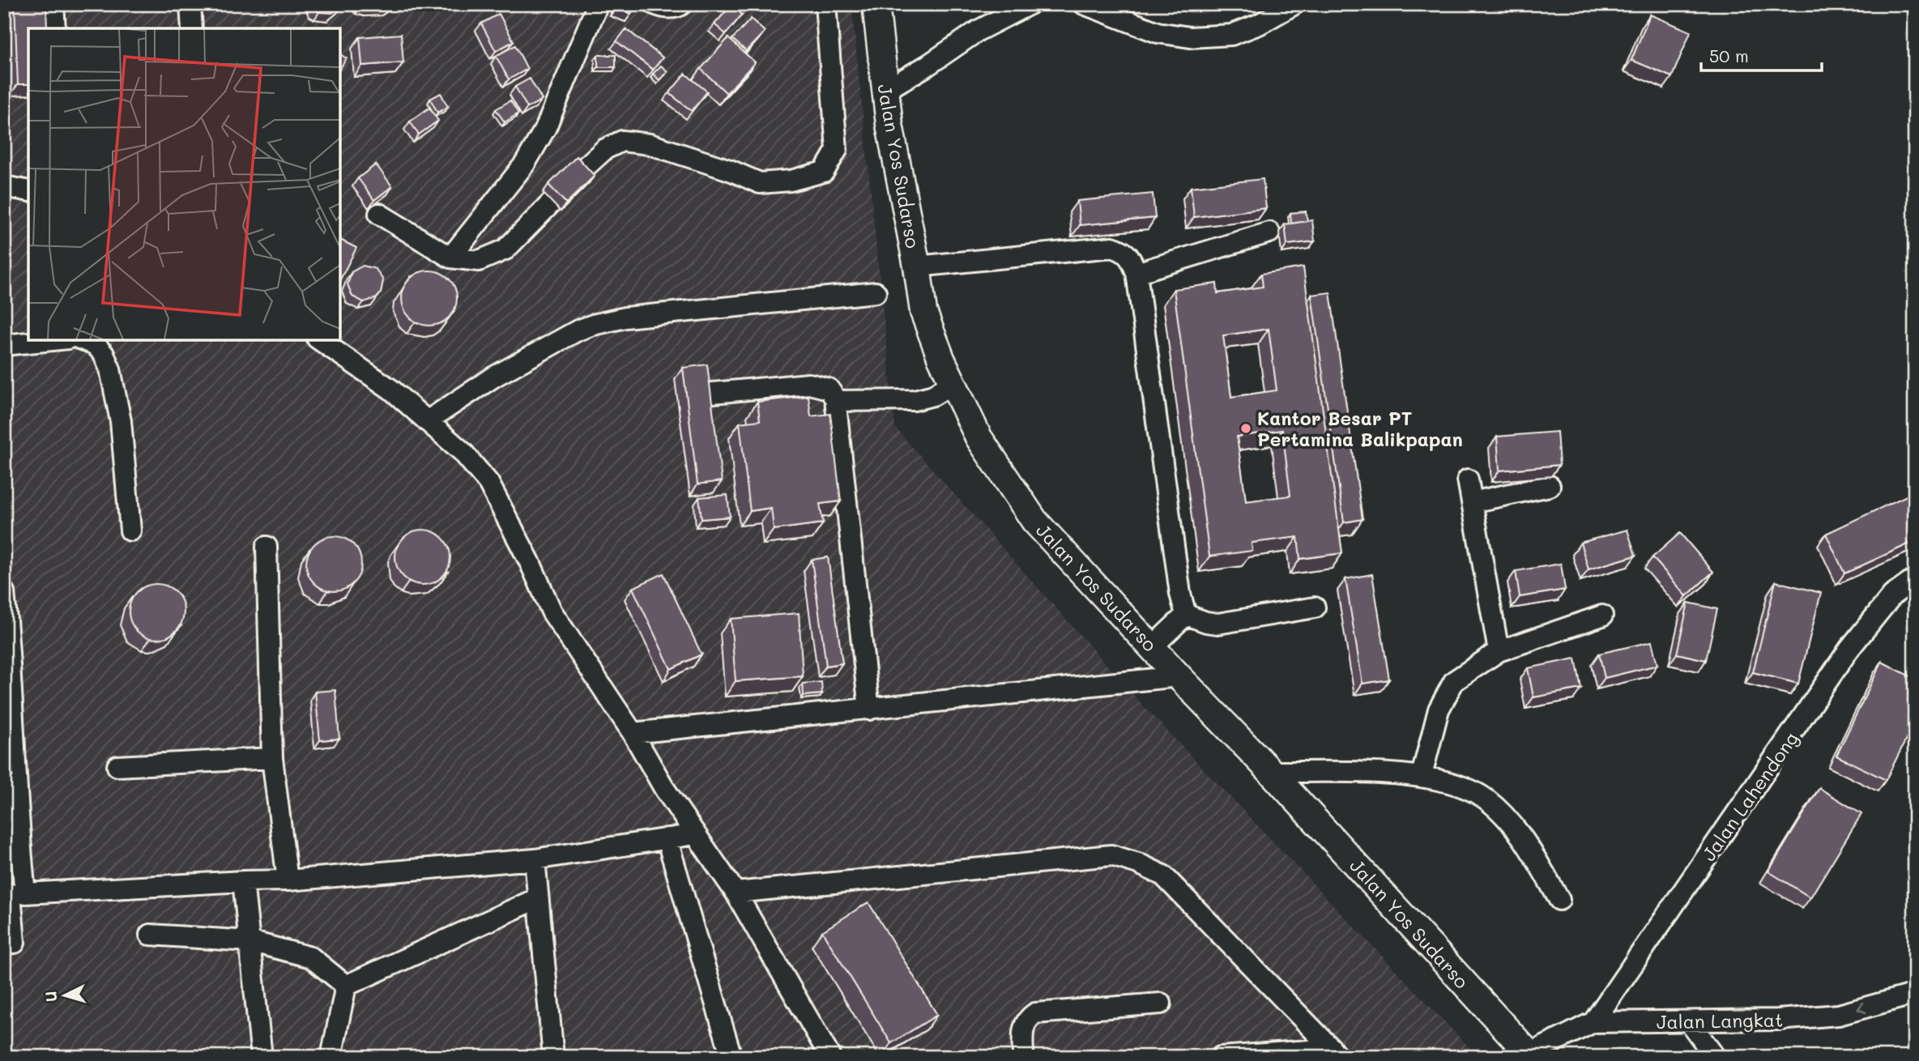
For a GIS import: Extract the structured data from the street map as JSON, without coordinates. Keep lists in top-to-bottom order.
{
  "streets": {
    "main road": ["Jalan Yos Sudarso"],
    "street": ["Jalan Lahendong", "Jalan Langkat"]
  },
  "crossings": [
    ["Jalan Yos Sudarso", "Jalan Langkat"],
    ["Jalan Lahendong", "Jalan Langkat"]
  ],
  "one_way": ["Jalan Langkat"],
  "places": ["Kantor Besar PT Pertamina Balikpapan"],
  "scale_bar": "50 m",
  "north": "left"
}
